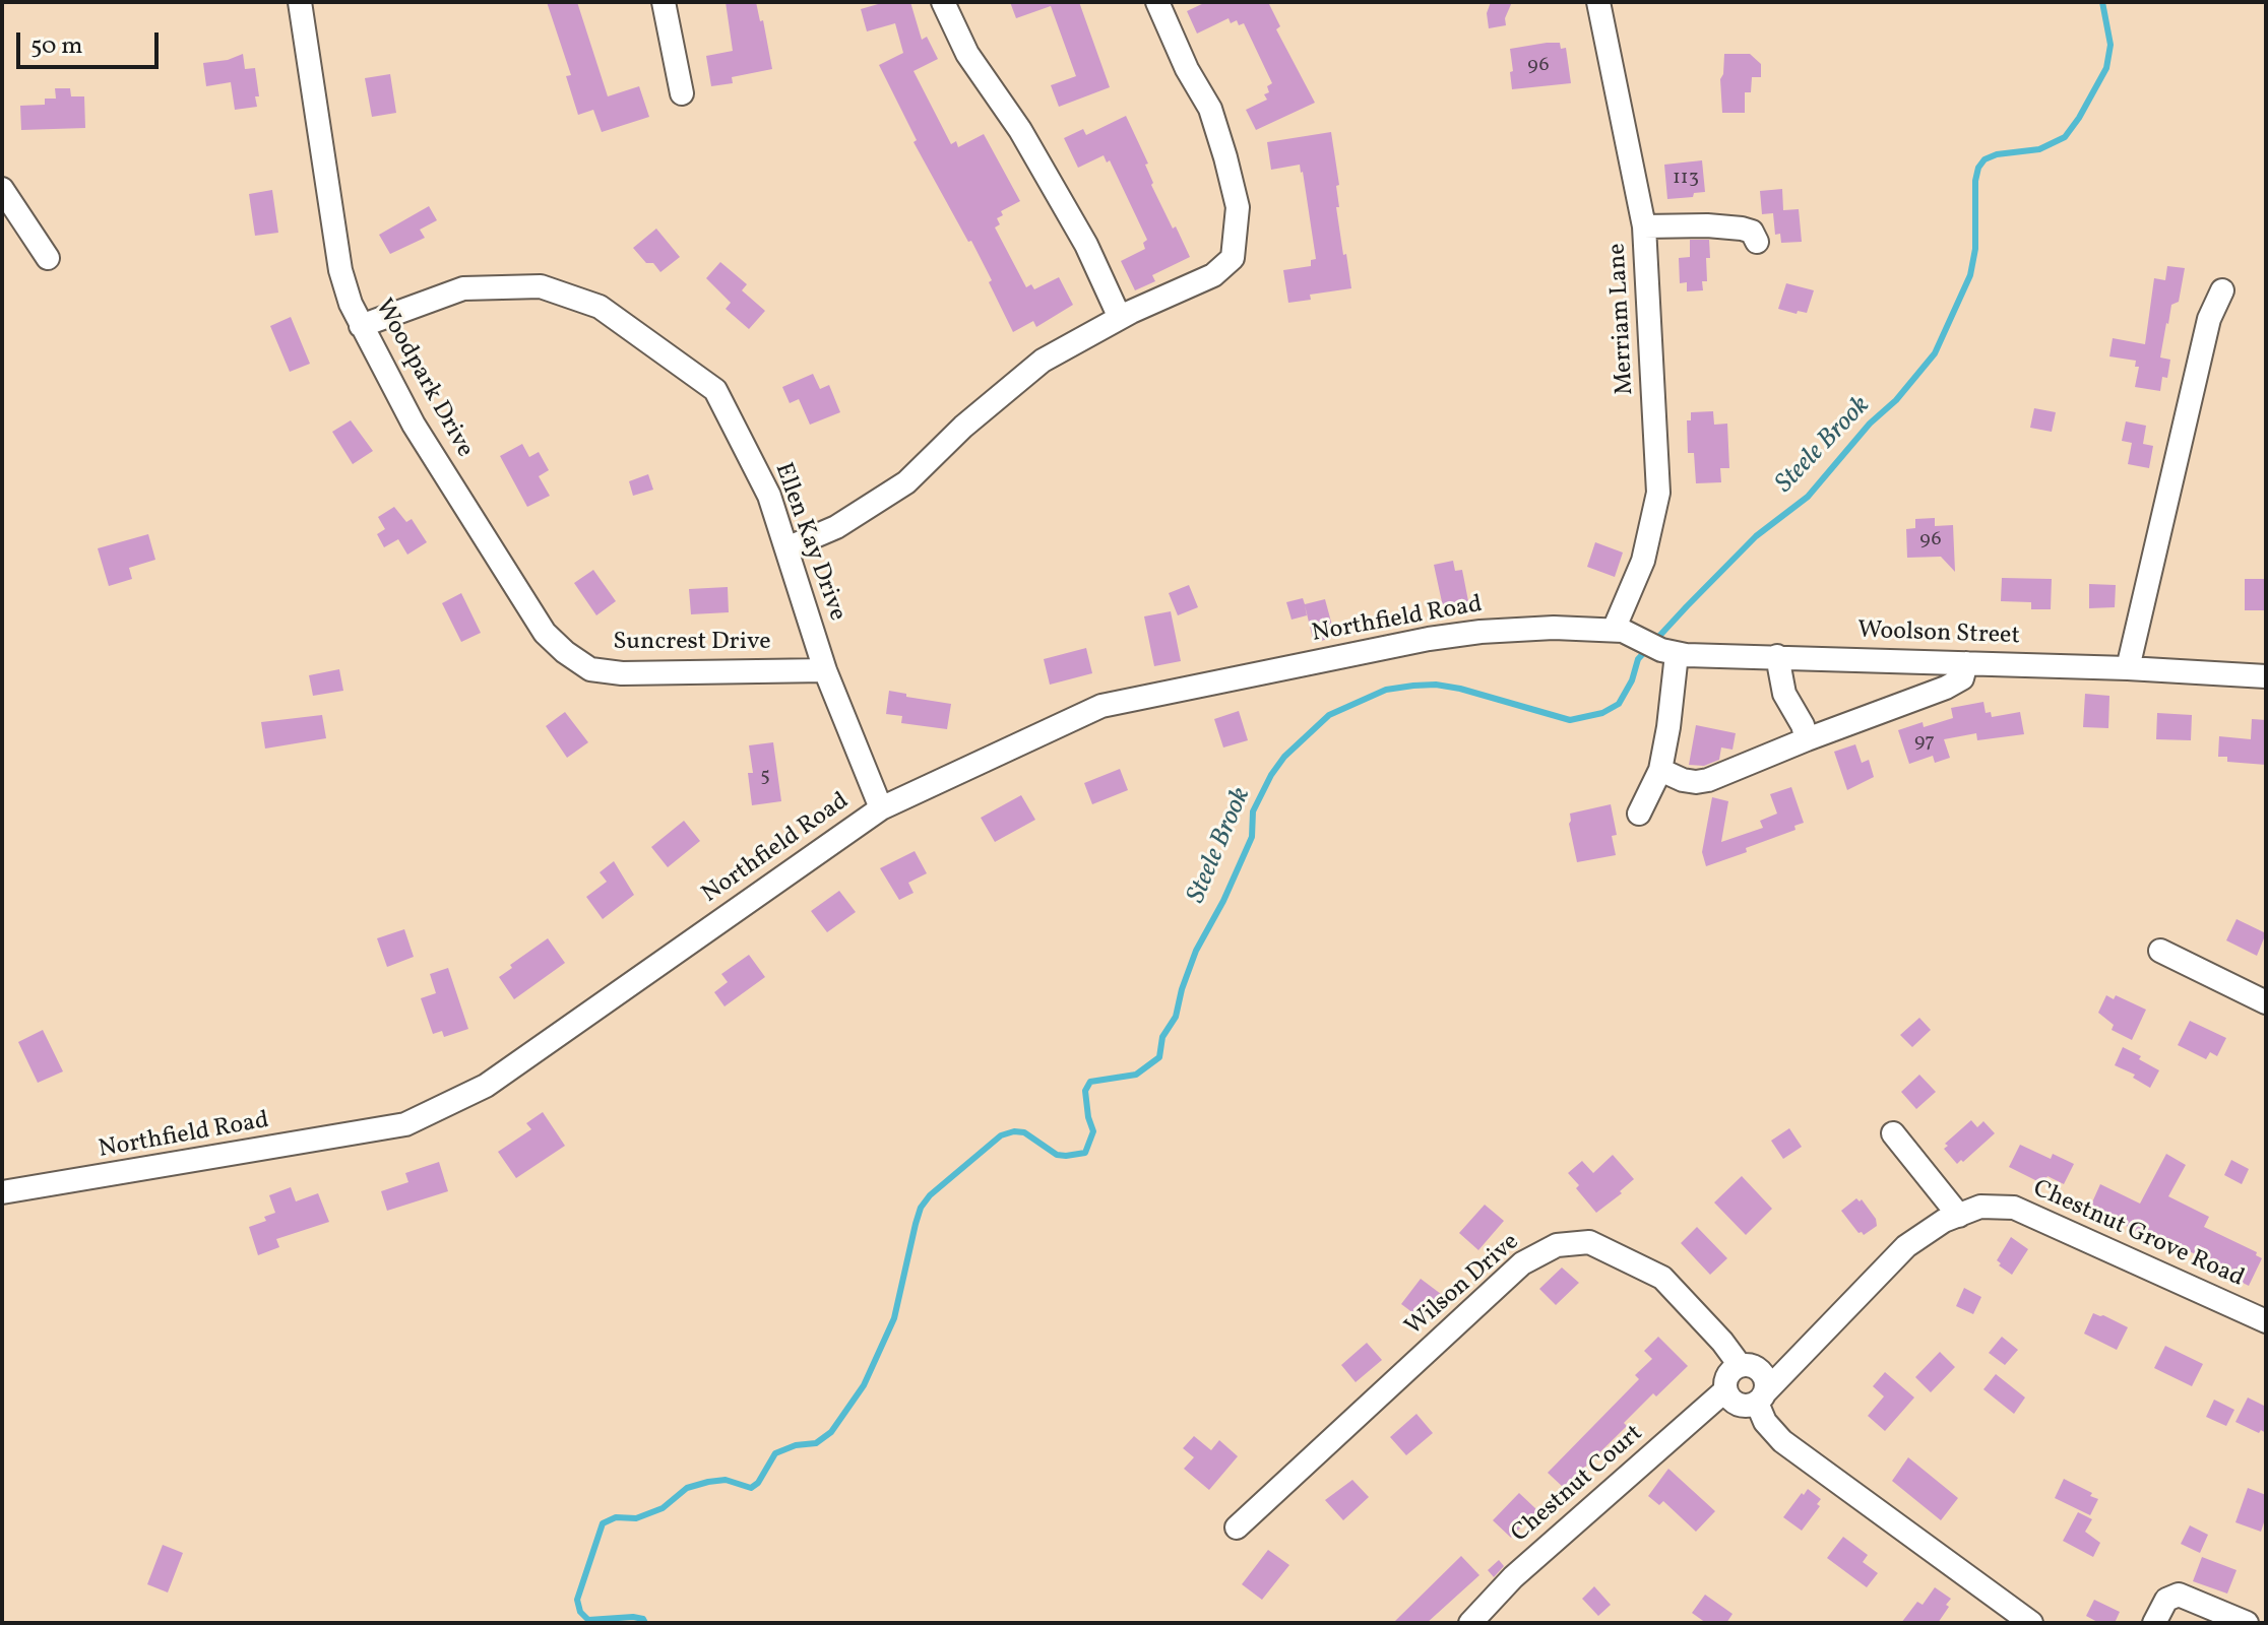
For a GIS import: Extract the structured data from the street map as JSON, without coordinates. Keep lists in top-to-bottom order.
{
  "streets": {
    "street": [
      "Merriam Lane",
      "Woodpark Drive",
      "Ellen Kay Drive",
      "Northfield Road",
      "Woolson Street",
      "Suncrest Drive",
      "Chestnut Grove Road",
      "Wilson Drive",
      "Chestnut Court"
    ]
  },
  "crossings": [
    ["Merriam Lane", "Northfield Road"],
    ["Merriam Lane", "Woolson Street"],
    ["Woodpark Drive", "Ellen Kay Drive"],
    ["Woodpark Drive", "Suncrest Drive"],
    ["Ellen Kay Drive", "Northfield Road"],
    ["Ellen Kay Drive", "Suncrest Drive"],
    ["Northfield Road", "Woolson Street"],
    ["Chestnut Grove Road", "Wilson Drive"],
    ["Chestnut Grove Road", "Chestnut Court"],
    ["Wilson Drive", "Chestnut Court"]
  ],
  "water": ["Steele Brook"],
  "house_numbers": [
    "96",
    "113",
    "96",
    "97",
    "5"
  ],
  "scale_bar": "50 m"
}
